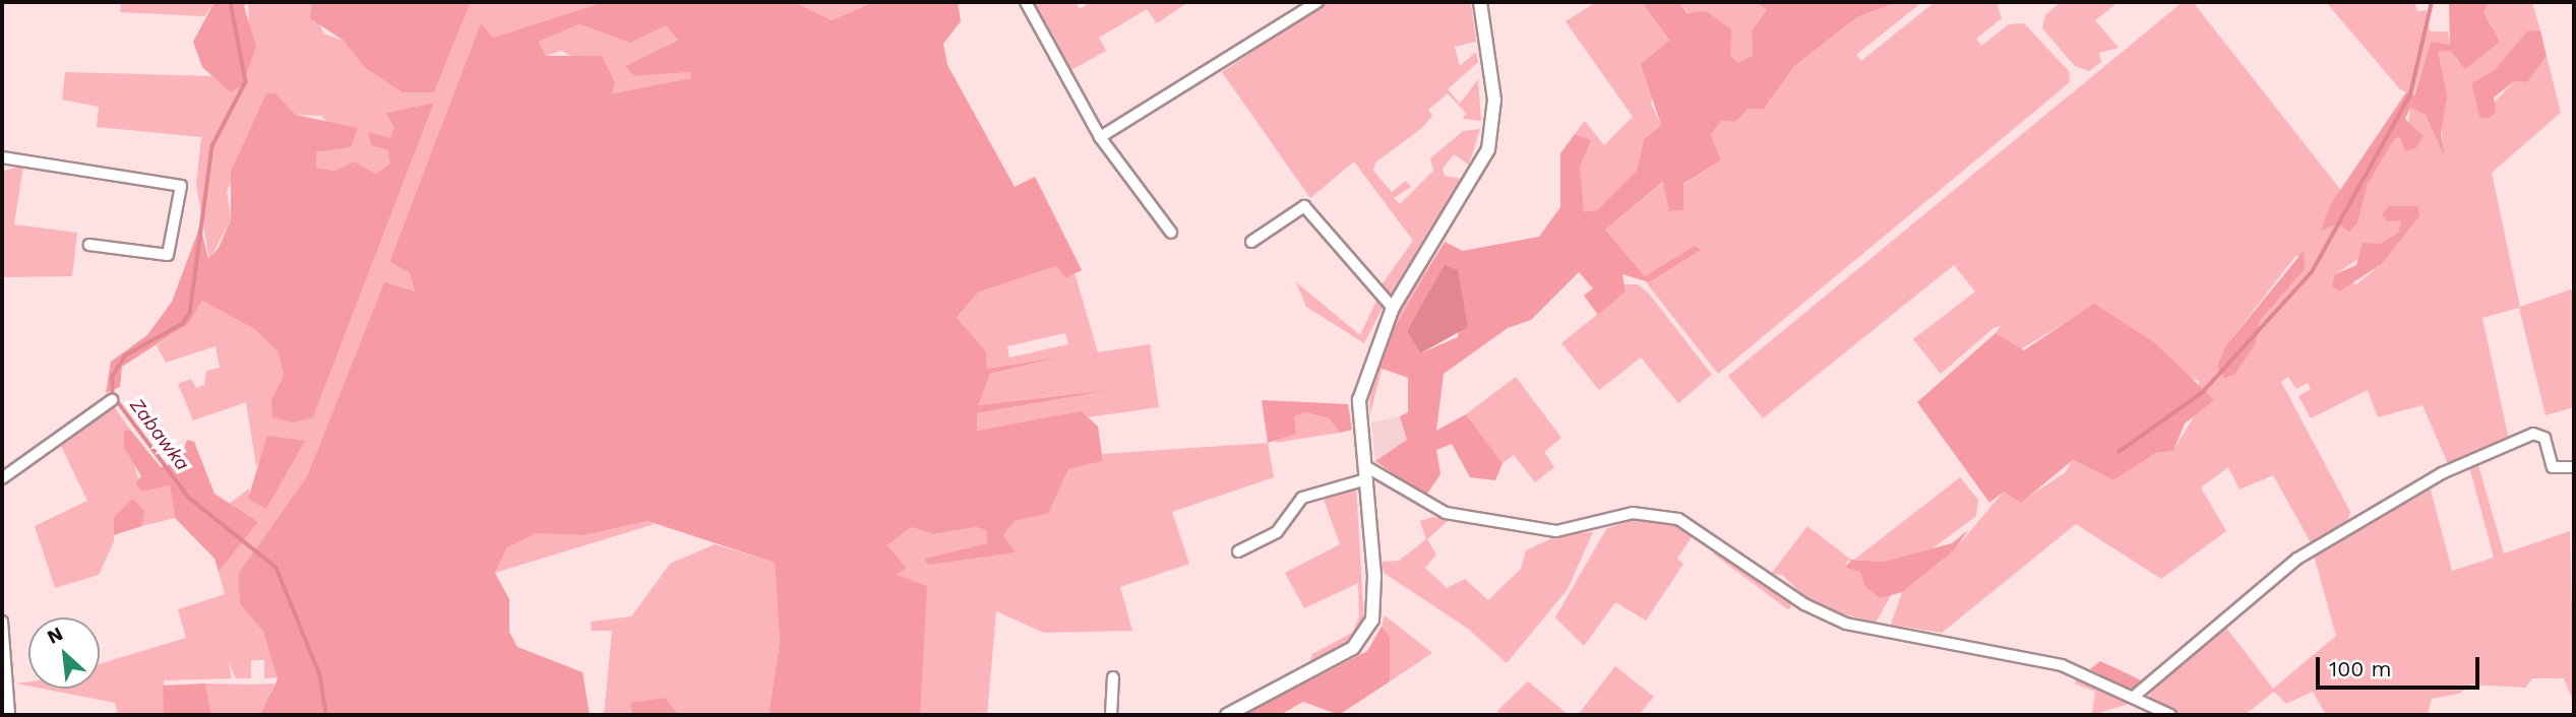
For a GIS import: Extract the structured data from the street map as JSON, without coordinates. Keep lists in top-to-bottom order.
{
  "water": ["Zabawka"],
  "scale_bar": "100 m",
  "north": "top left"
}
